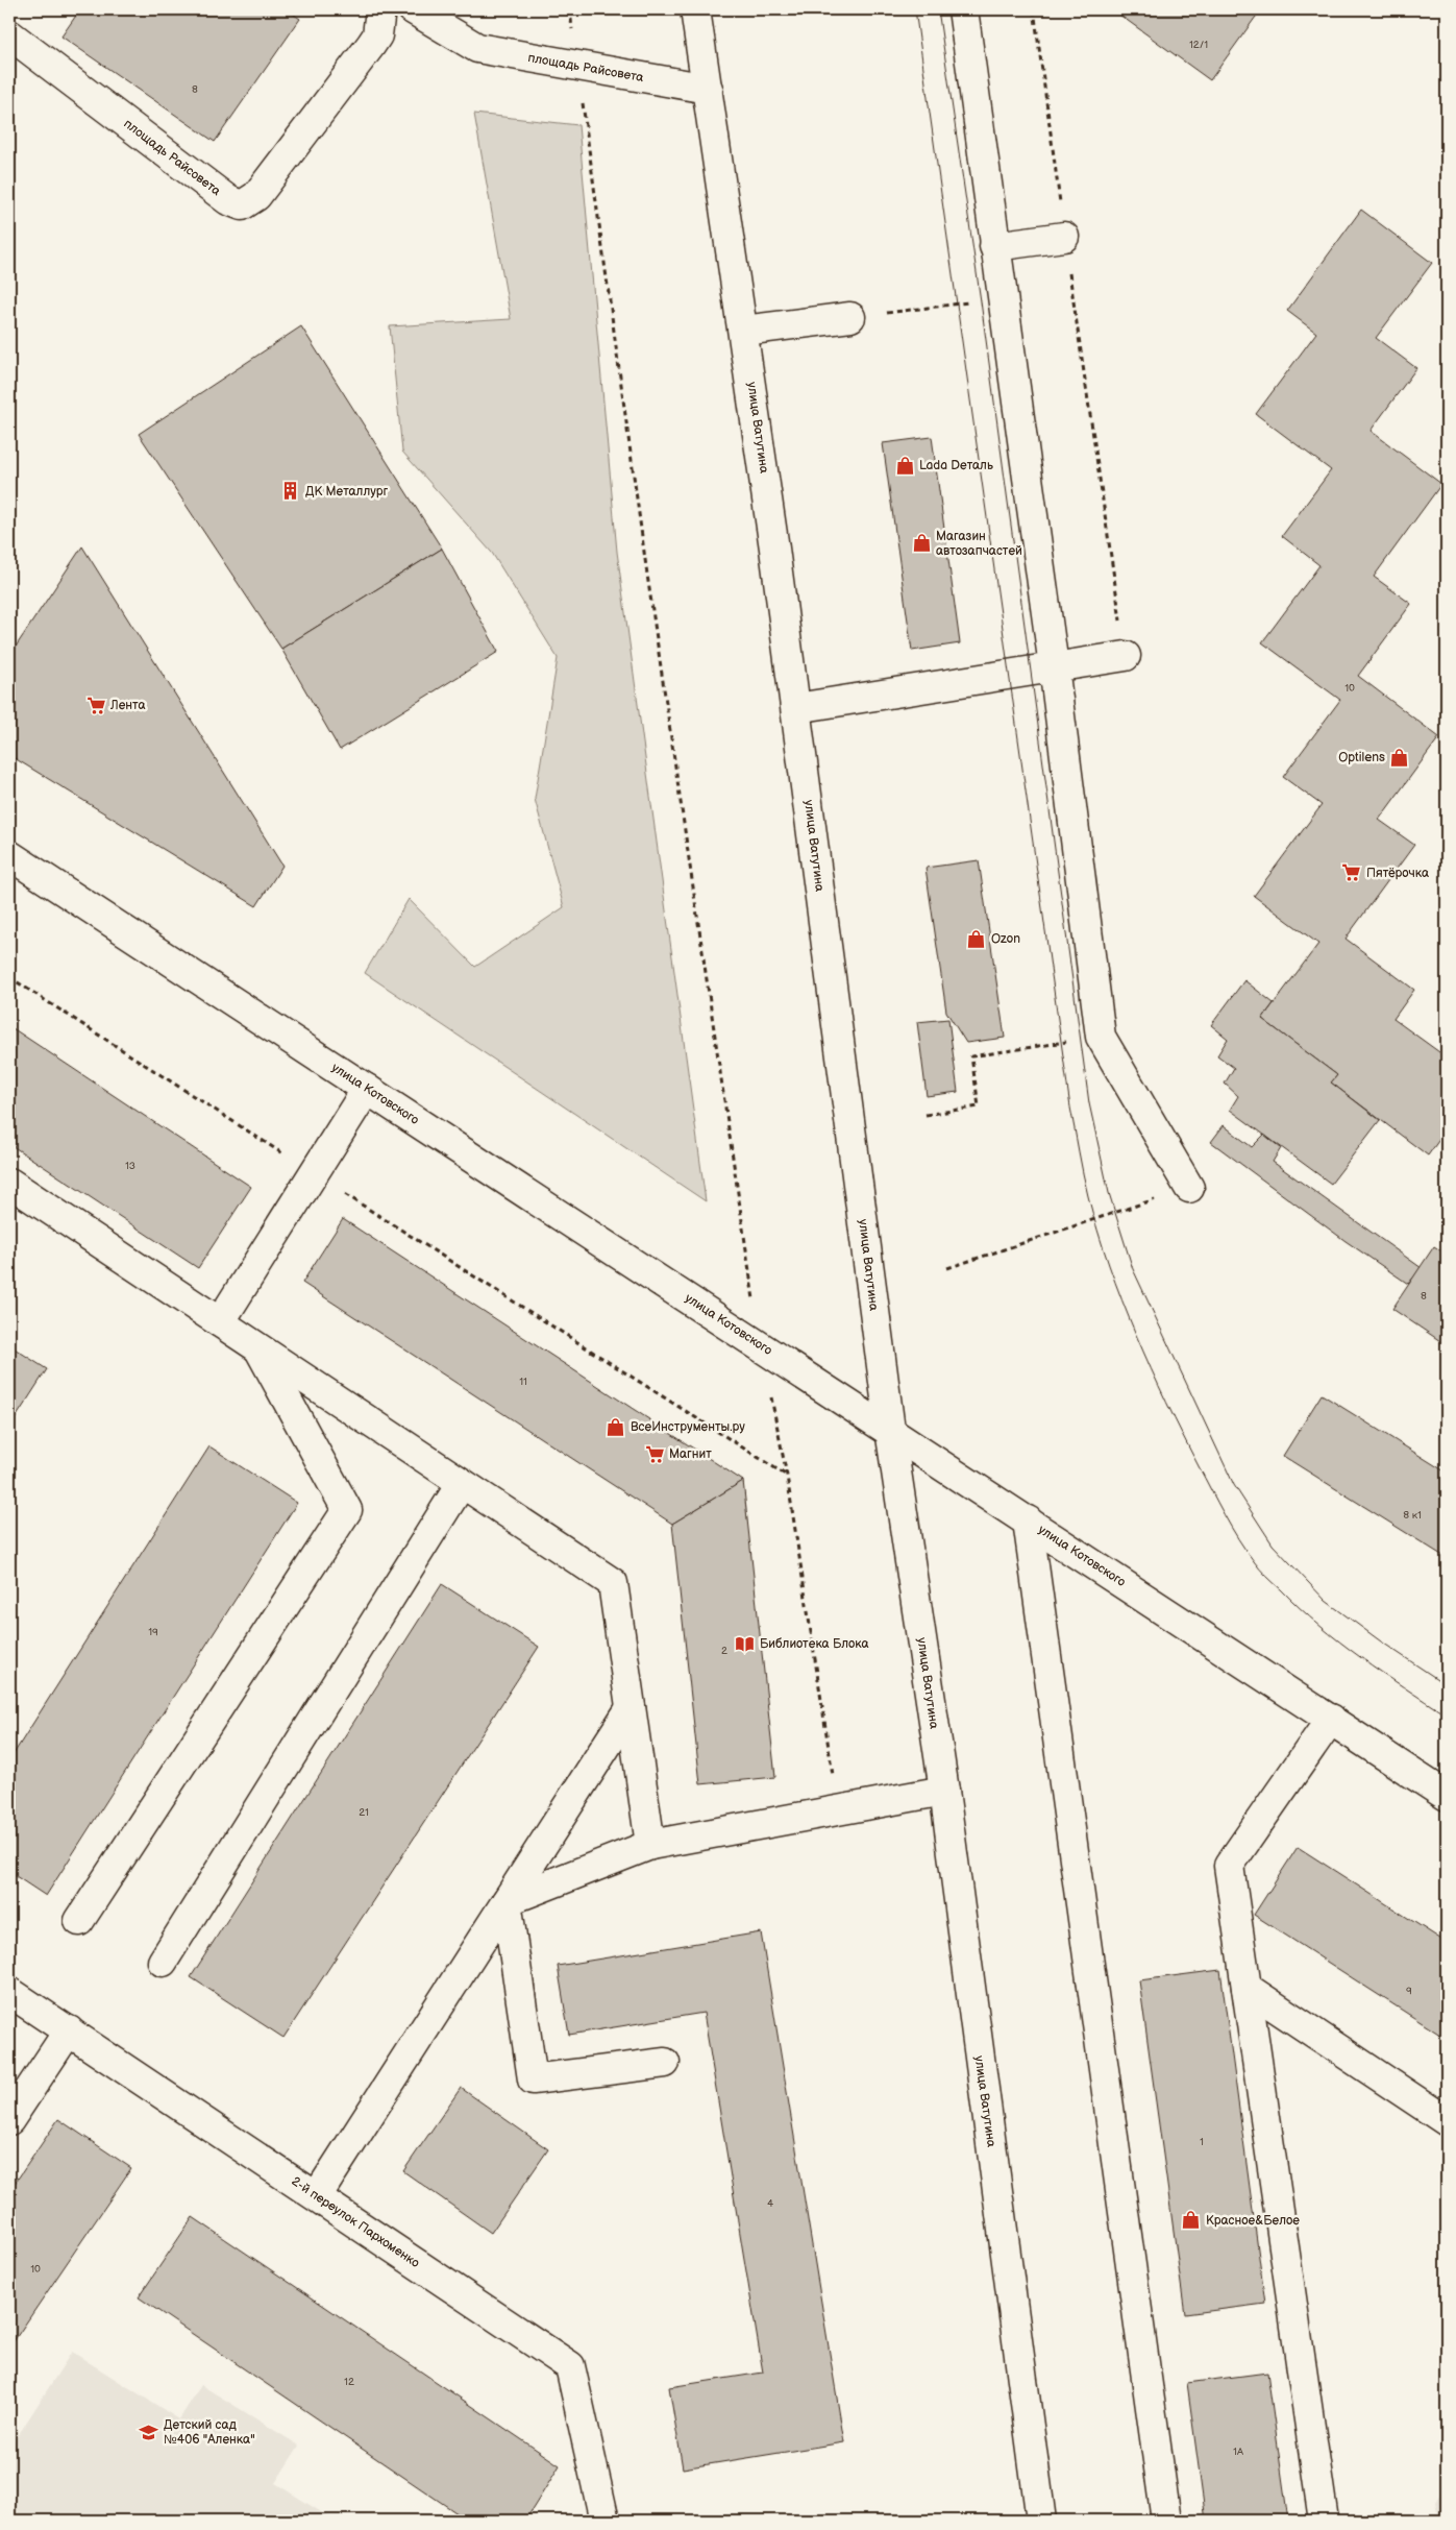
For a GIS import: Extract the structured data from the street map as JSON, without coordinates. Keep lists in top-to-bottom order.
{
  "streets": {
    "main road": [
      "площадь Райсовета",
      "улица Ватутина",
      "улица Котовского",
      "2-й переулок Пархоменко"
    ]
  },
  "crossings": [
    ["площадь Райсовета", "улица Ватутина"],
    ["улица Ватутина", "улица Котовского"]
  ],
  "places": {
    "shop": [
      "Lada Dеталь",
      "Магазин автозапчастей",
      "Optilens",
      "Ozon",
      "ВсеИнструменты.ру",
      "Красное&Белое"
    ],
    "building": ["ДК Металлург"],
    "supermarket": ["Лента", "Пятёрочка", "Магнит"],
    "library": ["Библиотека Блока"],
    "school or university": ["Детский сад №406 \"Аленка\""]
  },
  "house_numbers": [
    "12/1",
    "8",
    "10",
    "13",
    "8",
    "11",
    "8 к1",
    "19",
    "2",
    "21",
    "9",
    "1",
    "4",
    "10",
    "12",
    "1А"
  ]
}
